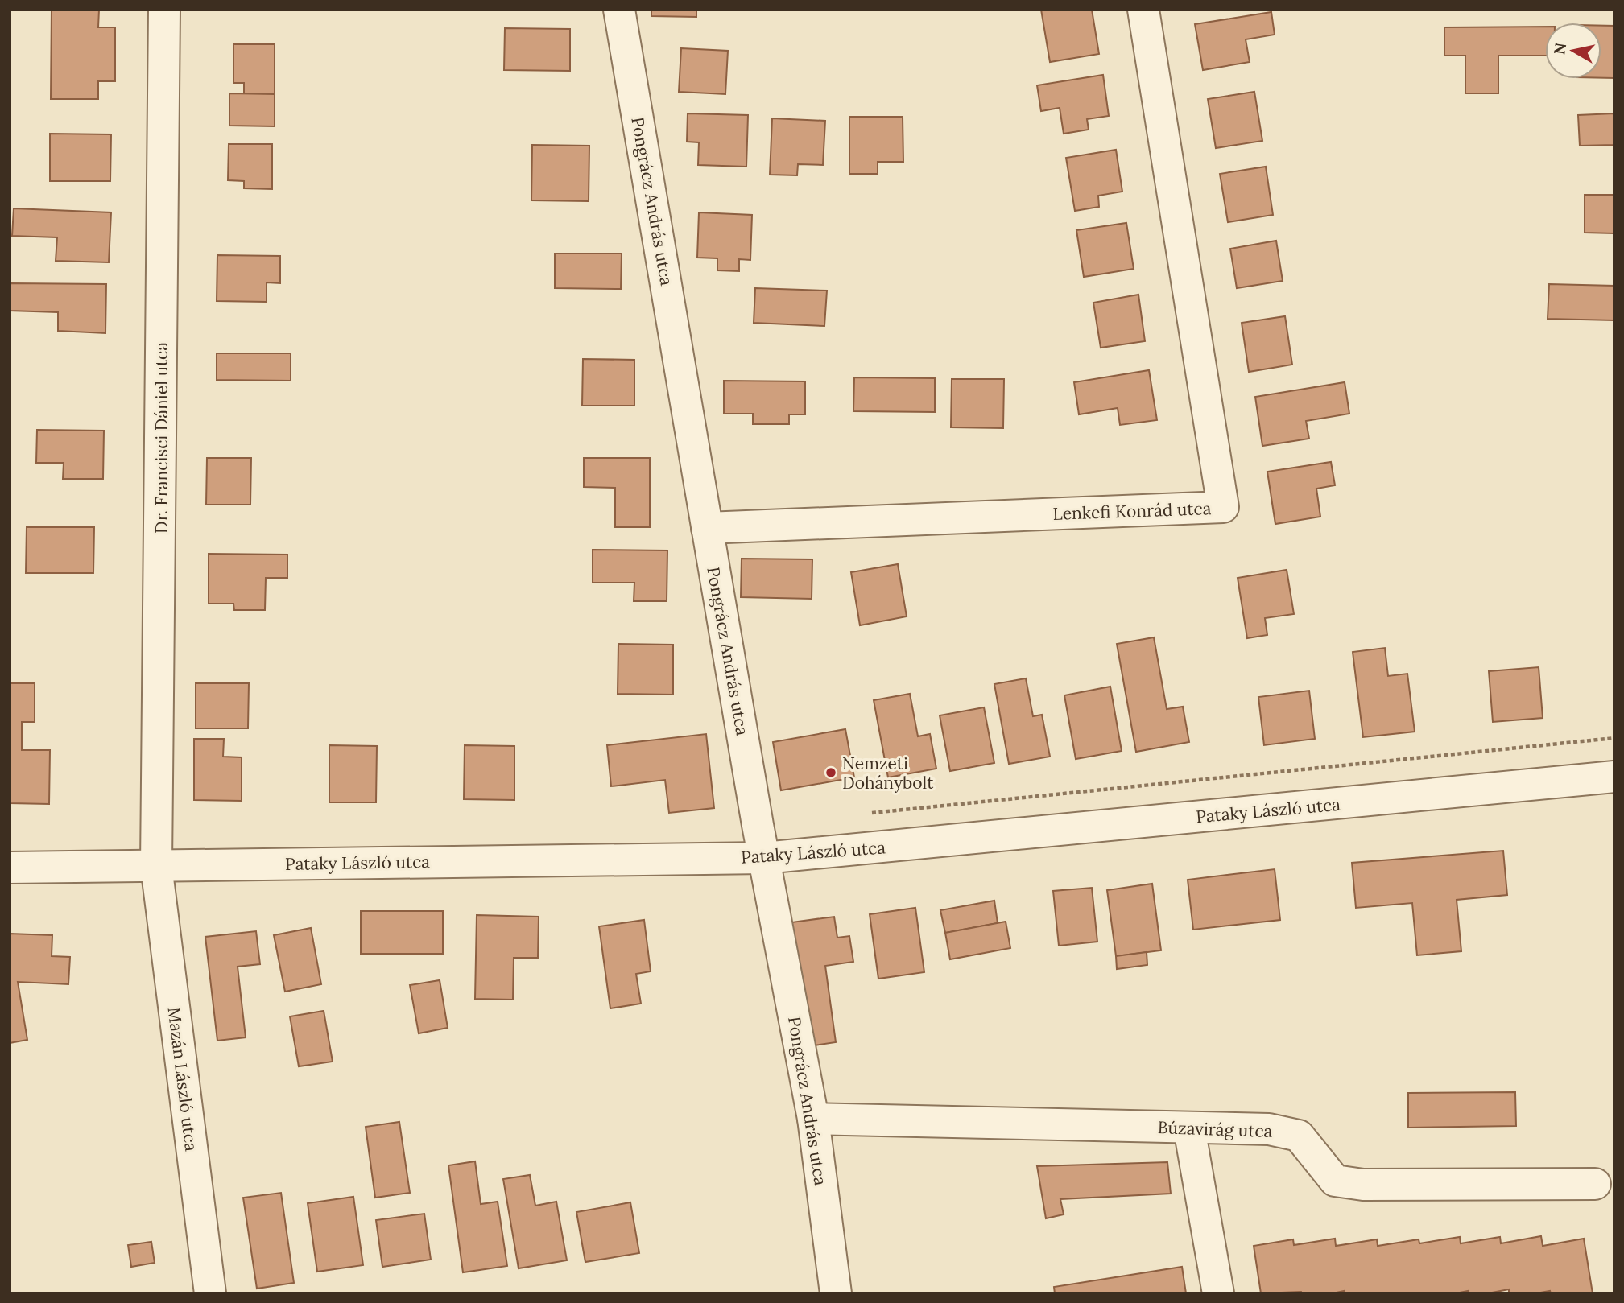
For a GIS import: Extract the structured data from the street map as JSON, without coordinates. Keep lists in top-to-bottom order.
{
  "streets": {
    "street": [
      "Pongrácz András utca",
      "Dr. Francisci Dániel utca",
      "Lenkefi Konrád utca",
      "Pataky László utca",
      "Mazán László utca",
      "Búzavirág utca"
    ]
  },
  "crossings": [
    ["Pongrácz András utca", "Lenkefi Konrád utca"],
    ["Pongrácz András utca", "Pataky László utca"],
    ["Pongrácz András utca", "Búzavirág utca"],
    ["Dr. Francisci Dániel utca", "Pataky László utca"],
    ["Dr. Francisci Dániel utca", "Mazán László utca"],
    ["Pataky László utca", "Mazán László utca"]
  ],
  "places": ["Nemzeti Dohánybolt"],
  "north": "left"
}
